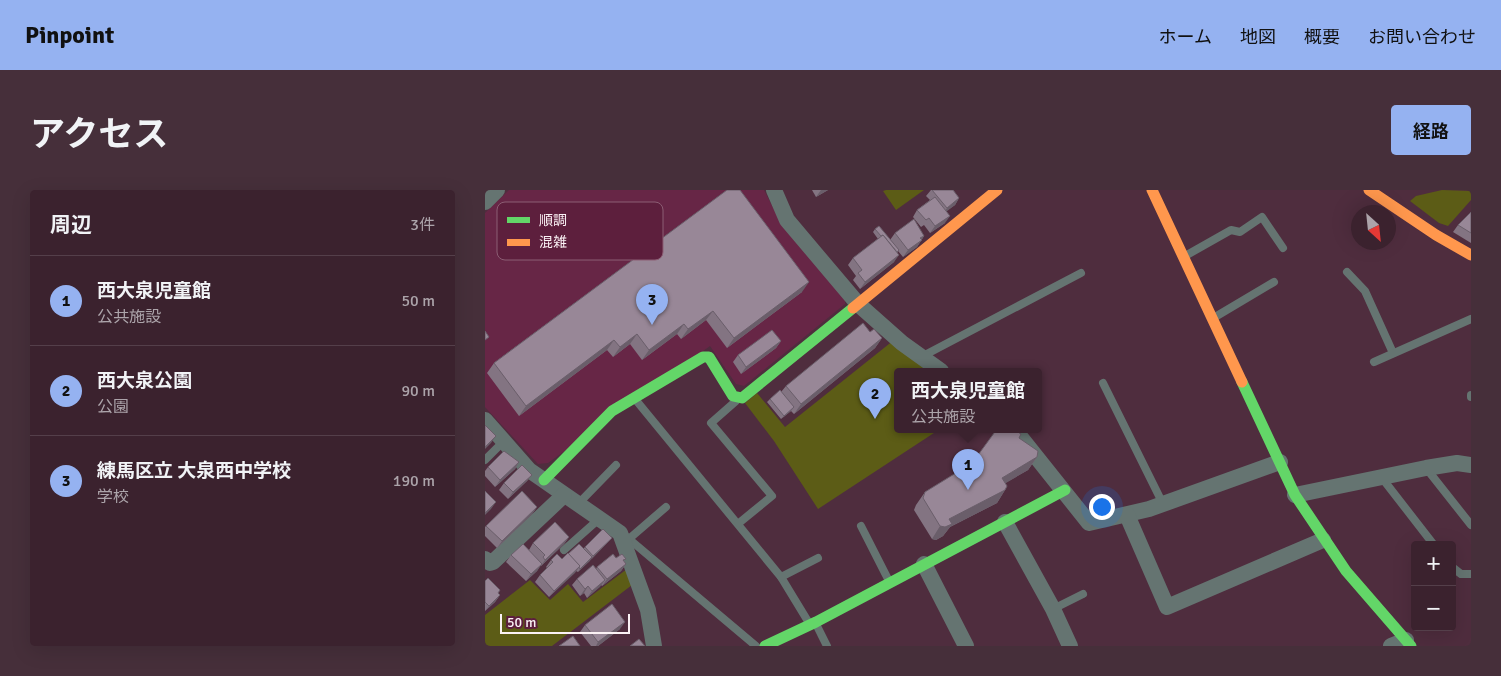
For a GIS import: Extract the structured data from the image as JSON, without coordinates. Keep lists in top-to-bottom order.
{
  "legend": ["順調", "混雑"],
  "scale_bar": "50 m",
  "north": "bottom right",
  "page": {
    "header": "Pinpoint",
    "nav": [
      "ホーム",
      "地図",
      "概要",
      "お問い合わせ"
    ],
    "title": "アクセス",
    "buttons": "経路",
    "heading": ["周辺", "3件"],
    "list": [
      {
        "mark": "1",
        "name": "西大泉児童館",
        "note": "公共施設",
        "value": "50 m"
      },
      {
        "mark": "2",
        "name": "西大泉公園",
        "note": "公園",
        "value": "90 m"
      },
      {
        "mark": "3",
        "name": "練馬区立 大泉西中学校",
        "note": "学校",
        "value": "190 m"
      }
    ],
    "pins": ["3", "2", "1"],
    "popup": ["西大泉児童館", "公共施設"],
    "map_buttons": ["+", "−"],
    "scale": "50 m"
  }
}
